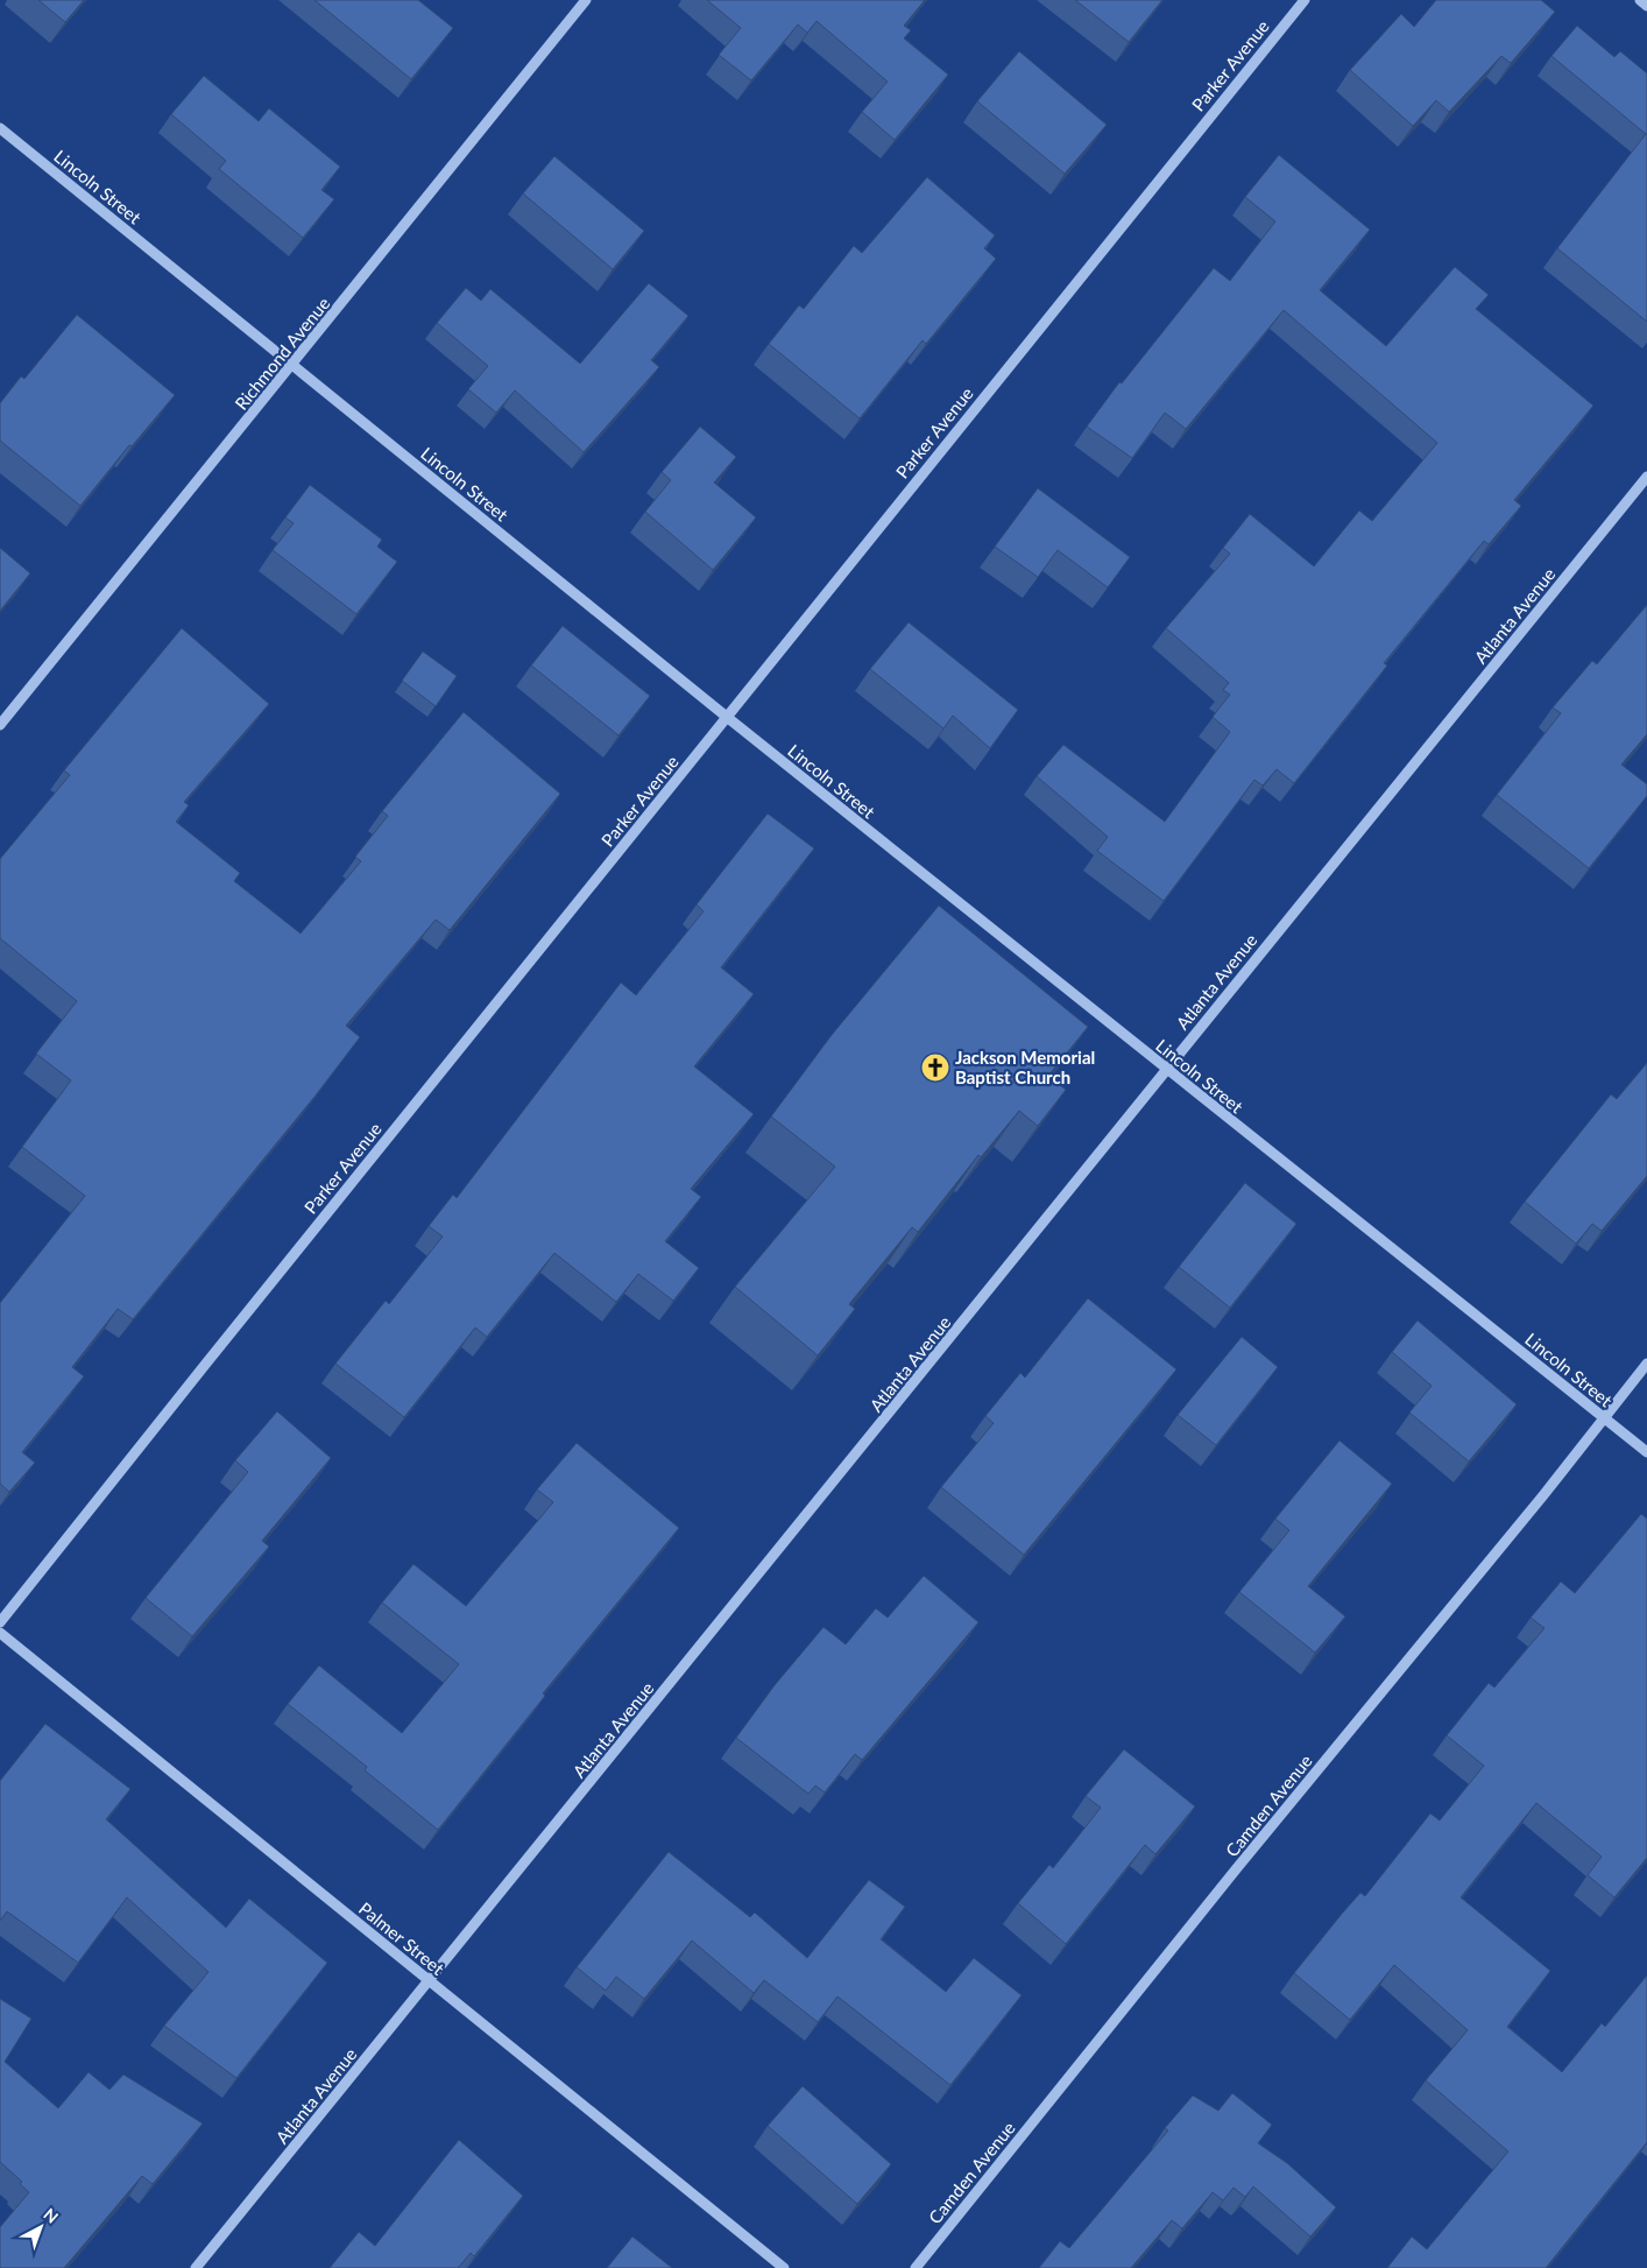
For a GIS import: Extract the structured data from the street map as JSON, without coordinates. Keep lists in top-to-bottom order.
{
  "streets": {
    "street": [
      "Parker Avenue",
      "Lincoln Street",
      "Richmond Avenue",
      "Atlanta Avenue",
      "Camden Avenue",
      "Palmer Street"
    ]
  },
  "crossings": [
    ["Parker Avenue", "Lincoln Street"],
    ["Lincoln Street", "Richmond Avenue"],
    ["Lincoln Street", "Atlanta Avenue"],
    ["Lincoln Street", "Camden Avenue"],
    ["Atlanta Avenue", "Palmer Street"]
  ],
  "places": {
    "church": ["Jackson Memorial Baptist Church"]
  },
  "north": "top right"
}
